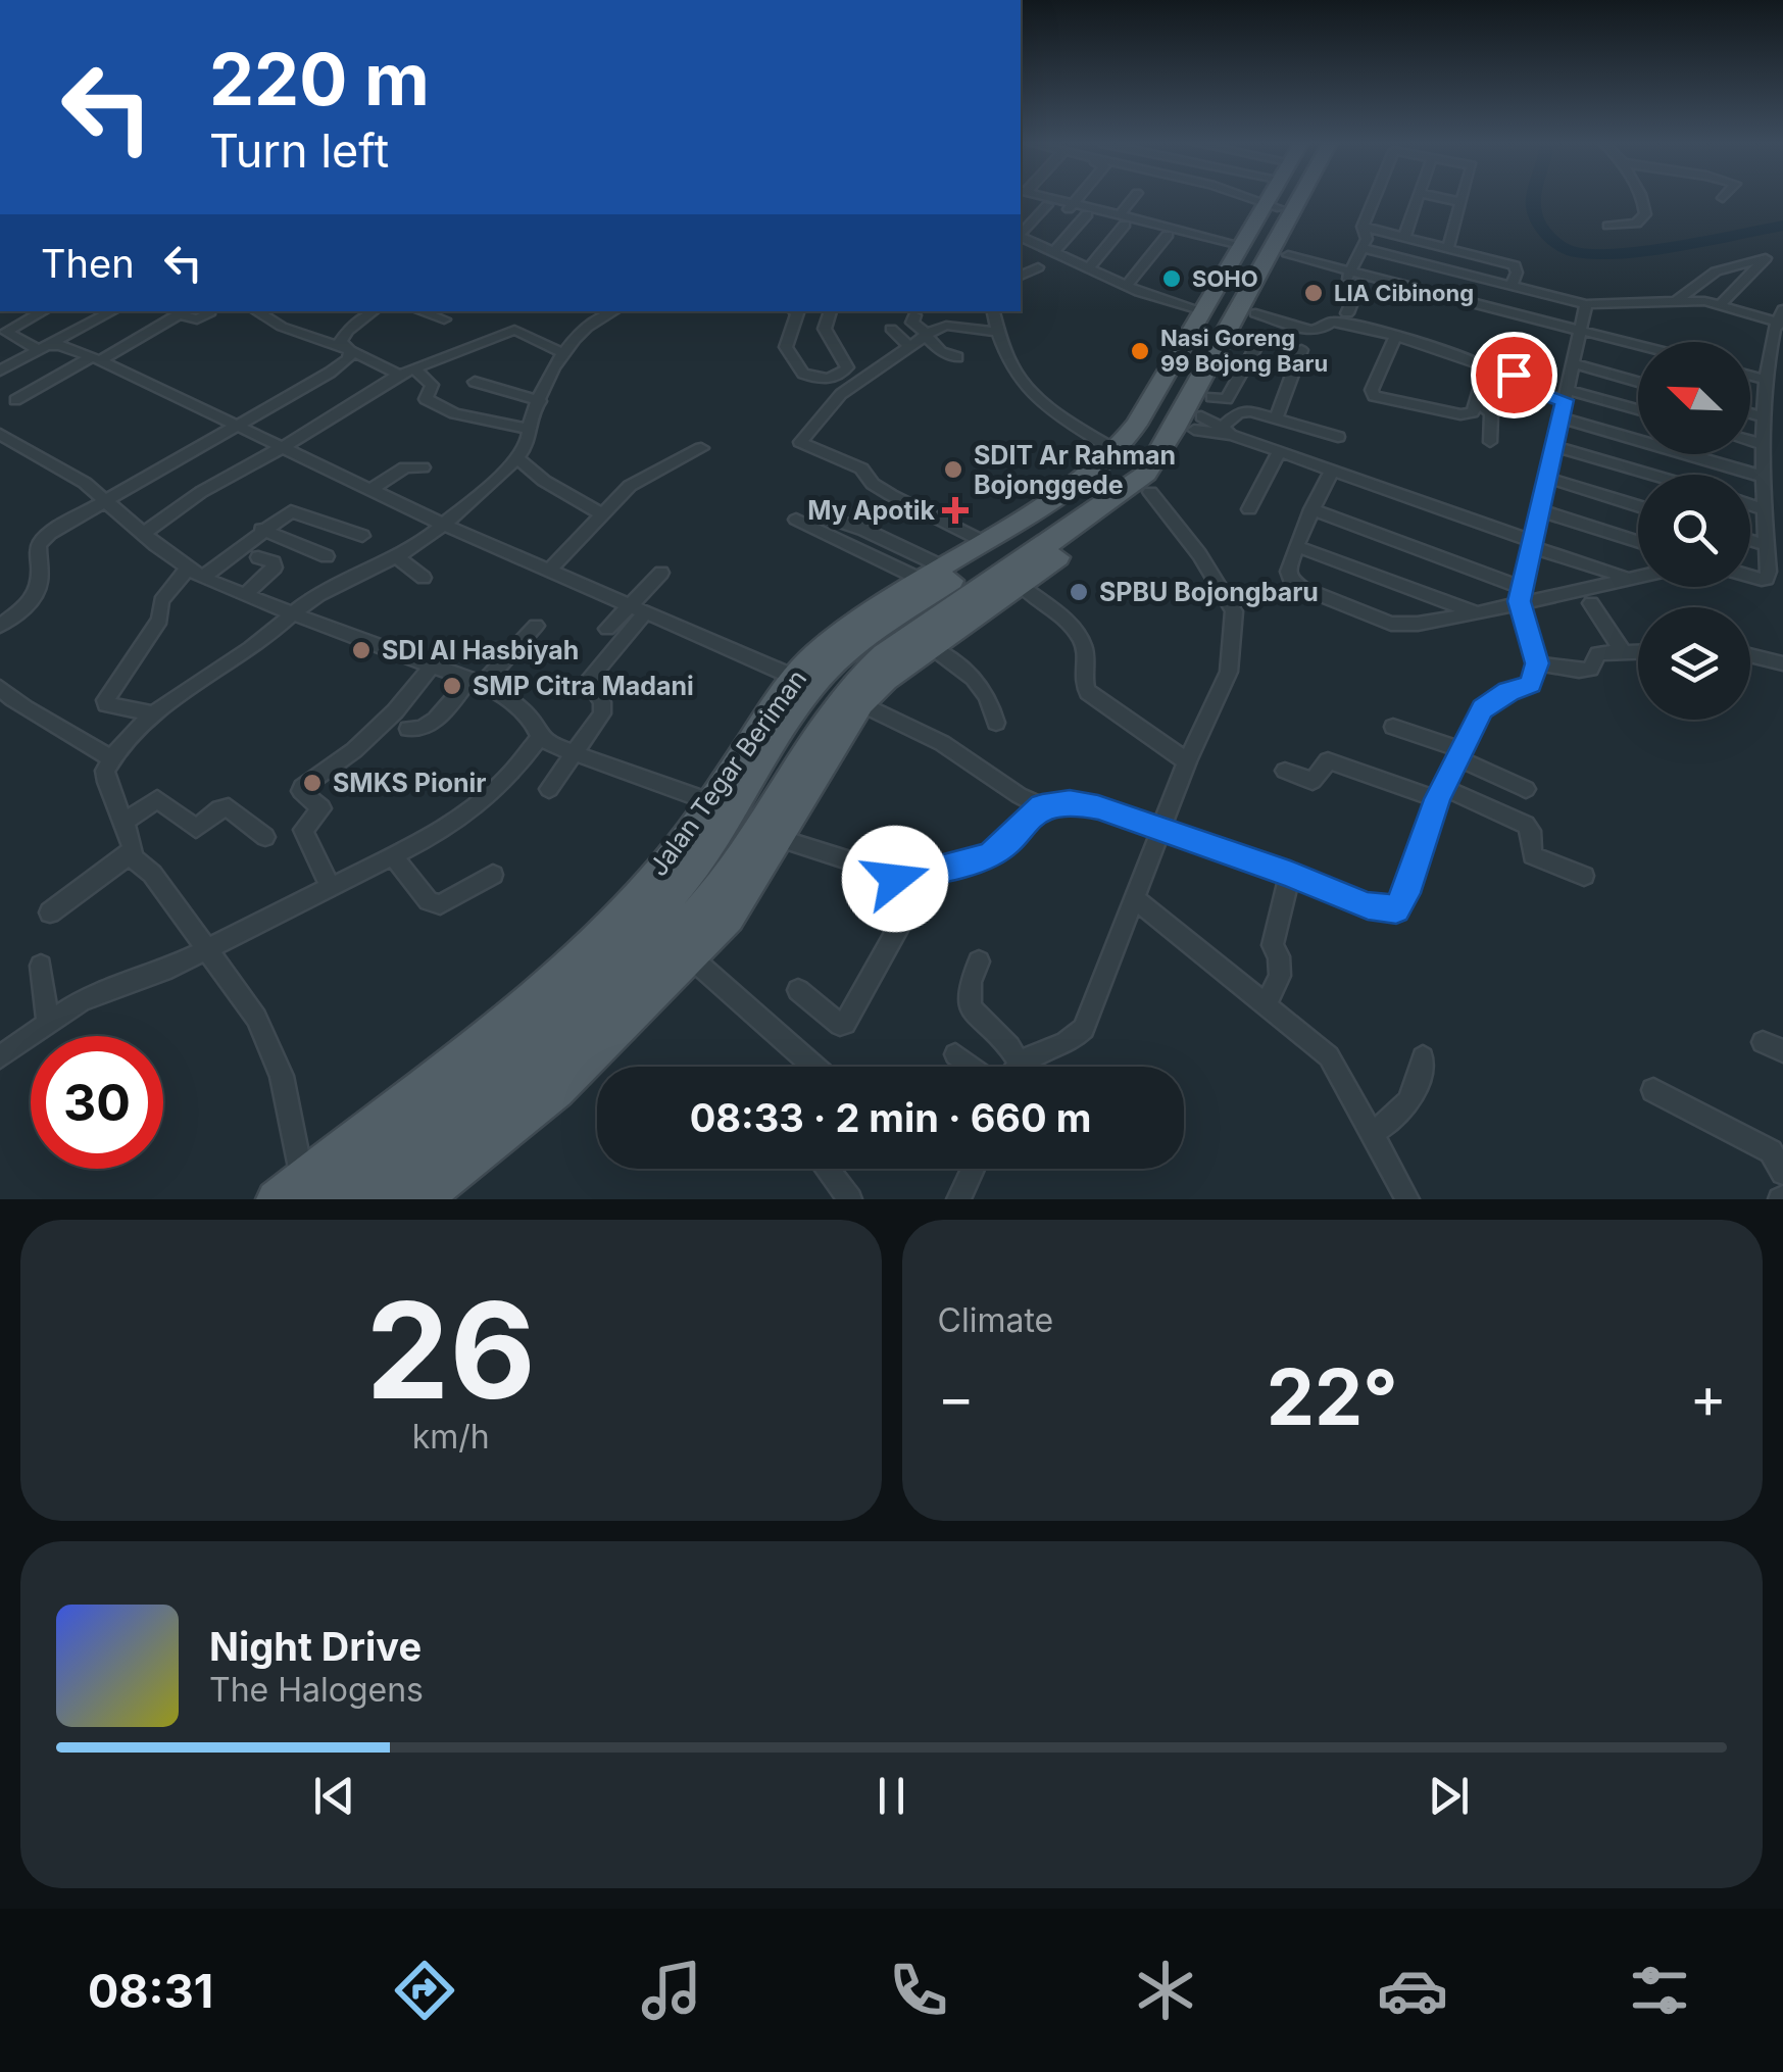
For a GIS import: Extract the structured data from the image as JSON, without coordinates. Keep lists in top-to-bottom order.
{
  "streets": {
    "main road": ["Jalan Tegar Beriman"]
  },
  "places": {
    "other": [
      "SOHO",
      "LIA Cibinong",
      "Nasi Goreng 99 Bojong Baru",
      "SDIT Ar Rahman Bojonggede",
      "SPBU Bojongbaru",
      "SDI Al Hasbiyah",
      "SMP Citra Madani",
      "SMKS Pionir"
    ],
    "health": ["My Apotik"]
  },
  "north": "top left",
  "page": {
    "turn": ["220 m", "Turn left"],
    "then": "Then",
    "limit": "30",
    "trip": "08:33 · 2 min · 660 m",
    "tile": [
      ["26", "km/h"],
      "Climate"
    ],
    "heat": ["−", "22°", "+"],
    "song": ["Night Drive", "The Halogens"],
    "tabs": "08:31"
  }
}
